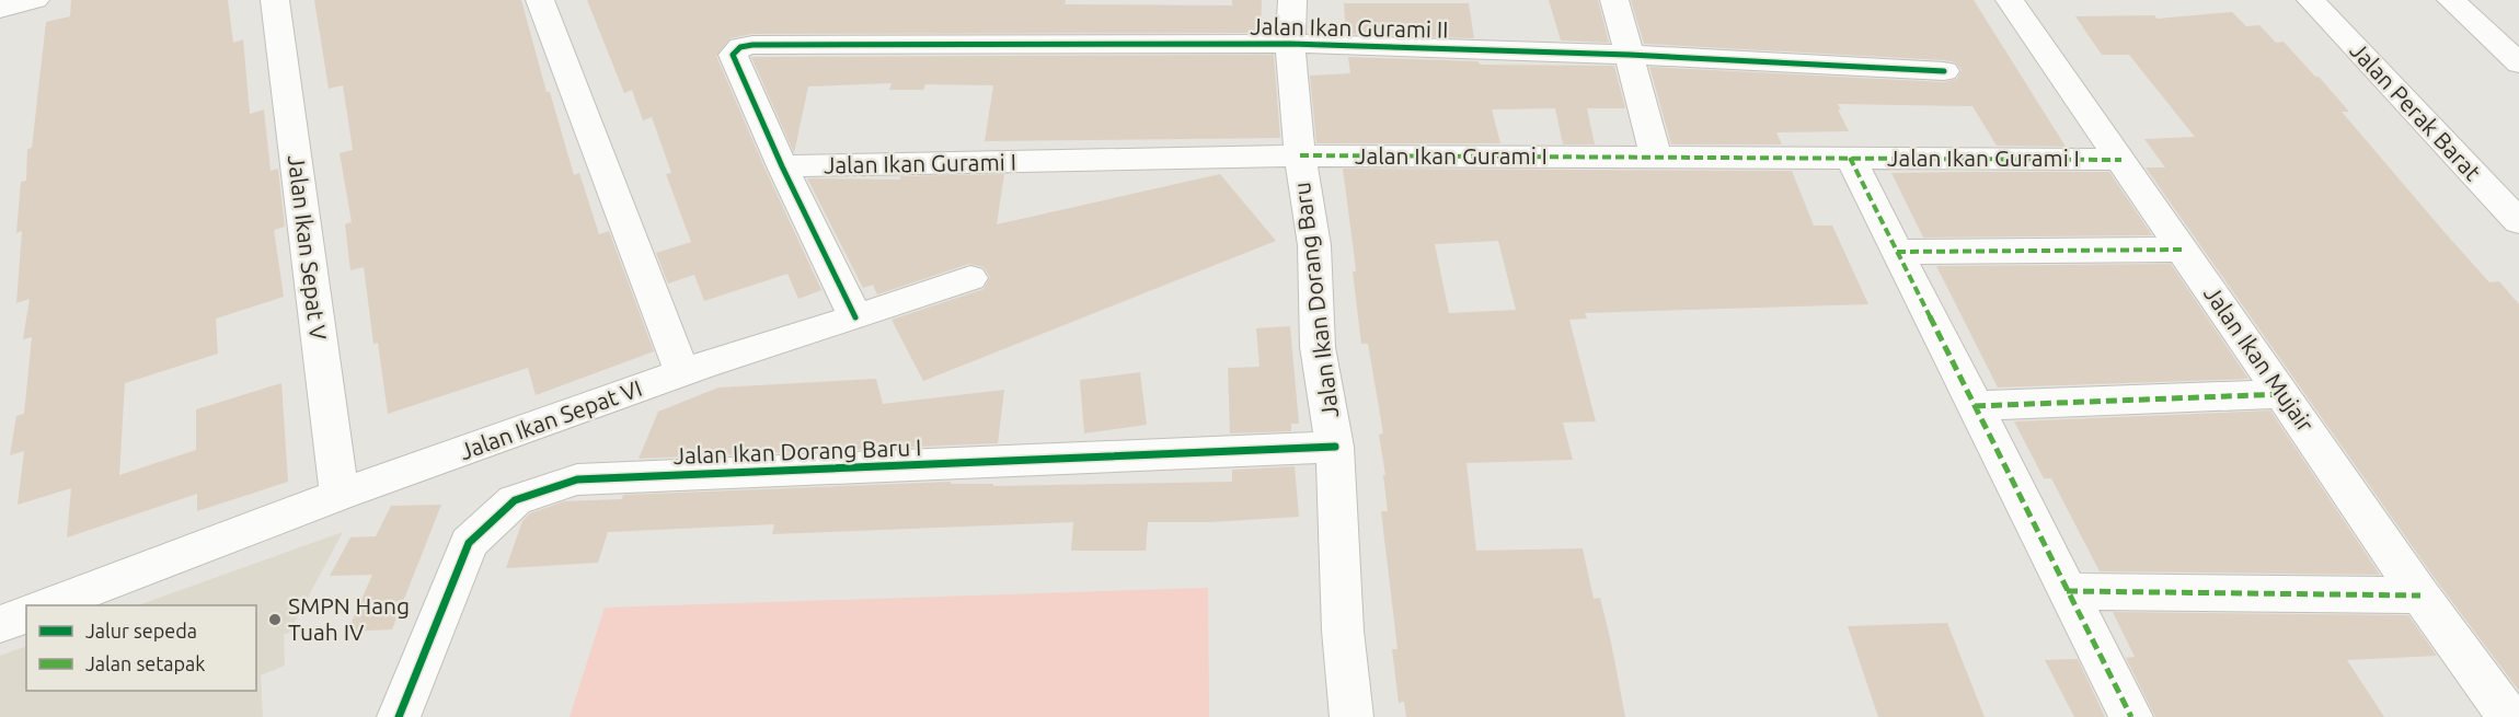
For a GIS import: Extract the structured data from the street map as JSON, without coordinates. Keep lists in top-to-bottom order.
{
  "streets": {
    "main road": [
      "Jalan Ikan Gurami II",
      "Jalan Perak Barat",
      "Jalan Ikan Gurami I",
      "Jalan Ikan Sepat V",
      "Jalan Ikan Dorang Baru",
      "Jalan Ikan Mujair",
      "Jalan Ikan Sepat VI",
      "Jalan Ikan Dorang Baru I"
    ]
  },
  "crossings": [
    ["Jalan Ikan Gurami II", "Jalan Ikan Gurami I"],
    ["Jalan Ikan Gurami II", "Jalan Ikan Dorang Baru"],
    ["Jalan Ikan Gurami I", "Jalan Ikan Dorang Baru"],
    ["Jalan Ikan Gurami I", "Jalan Ikan Mujair"],
    ["Jalan Ikan Sepat V", "Jalan Ikan Sepat VI"],
    ["Jalan Ikan Dorang Baru", "Jalan Ikan Dorang Baru I"]
  ],
  "places": ["SMPN Hang Tuah IV"],
  "legend": ["Jalur sepeda", "Jalan setapak"]
}
